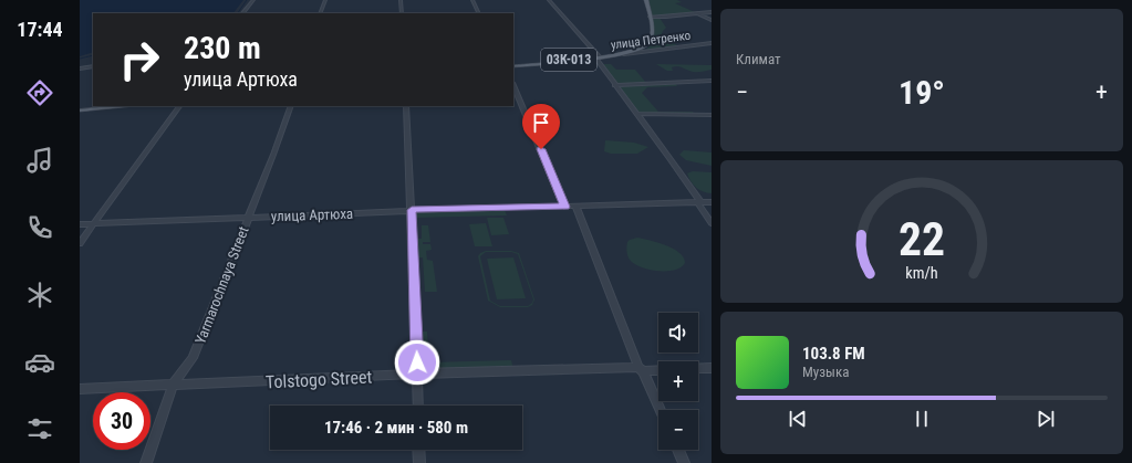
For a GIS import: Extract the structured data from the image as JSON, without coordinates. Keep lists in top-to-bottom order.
{
  "streets": {
    "main road": ["улица Петренко", "03К-013"],
    "street": ["улица Артюха", "Yarmarochnaya Street", "Tolstogo Street"]
  },
  "crossings": [
    ["улица Петренко", "03К-013"],
    ["улица Артюха", "Yarmarochnaya Street"],
    ["Yarmarochnaya Street", "Tolstogo Street"]
  ],
  "page": {
    "tabs": "17:44",
    "tile": "Климат",
    "turn": ["230 m", "улица Артюха"],
    "heat": ["−", "19°", "+"],
    "map_buttons": ["+", "−"],
    "song": ["103.8 FM", "Музыка"],
    "limit": "30",
    "trip": "17:46 · 2 мин · 580 m",
    "gauge": ["22", "km/h"]
  }
}
